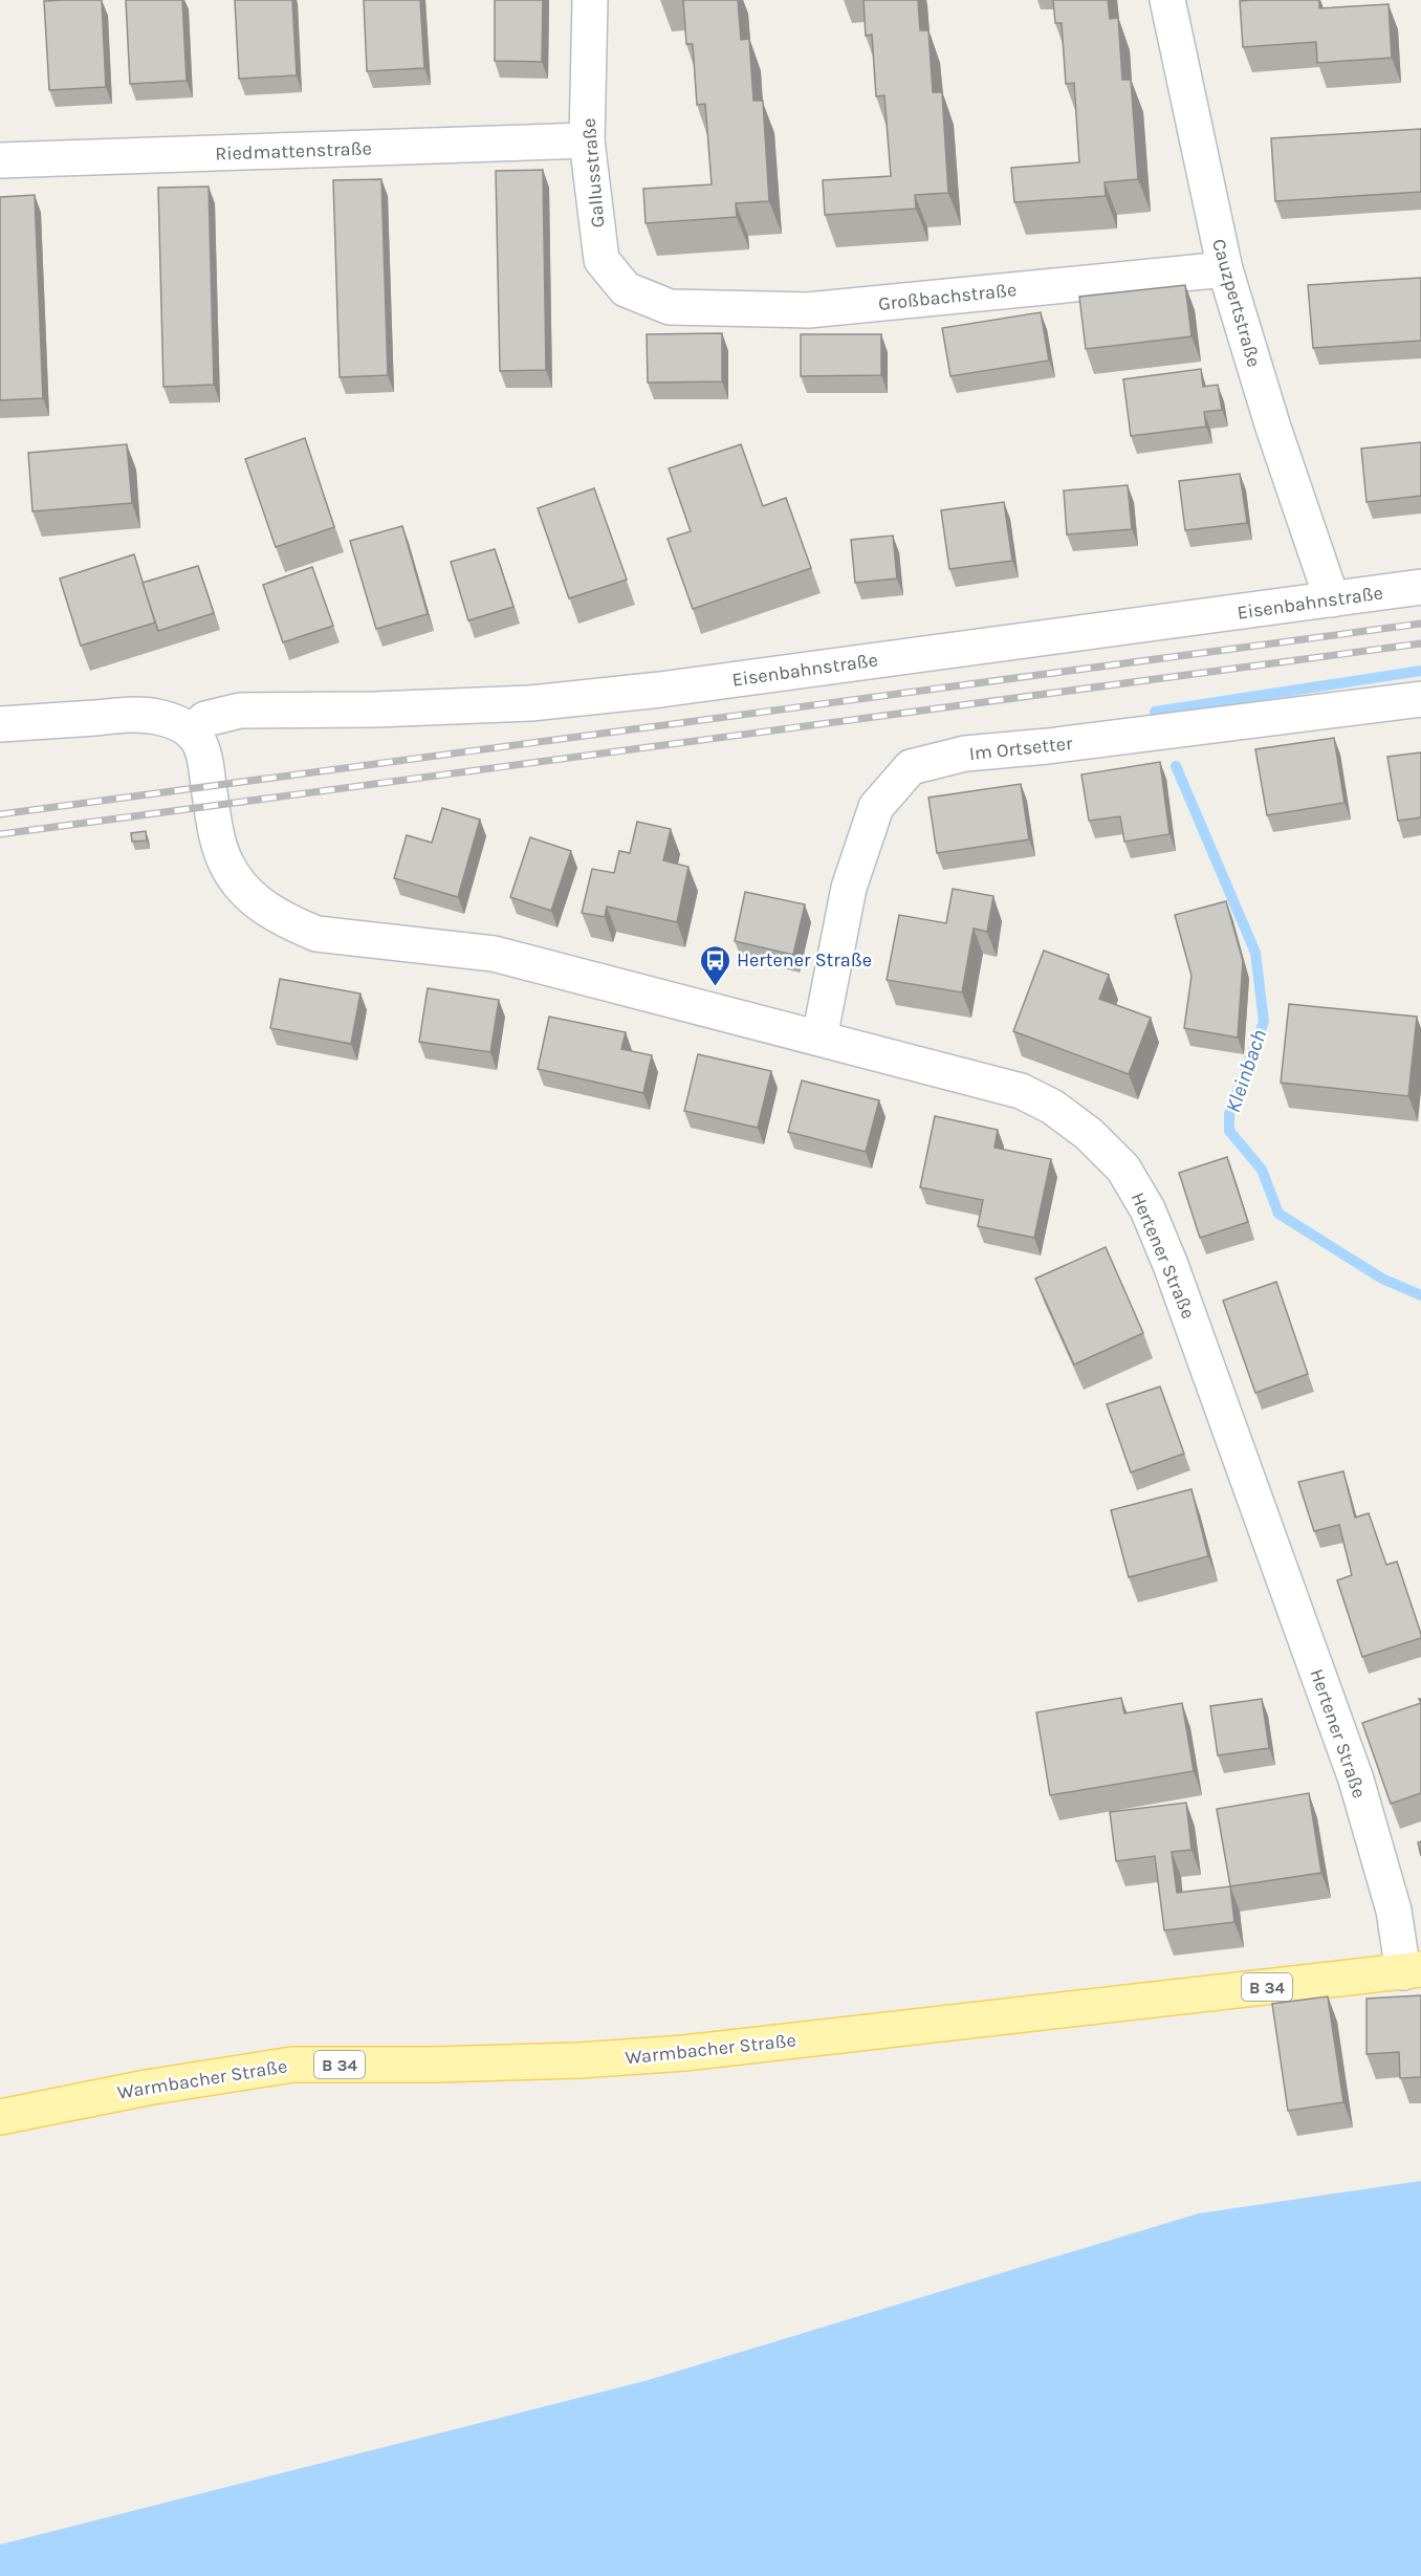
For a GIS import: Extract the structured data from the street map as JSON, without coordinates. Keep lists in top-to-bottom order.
{
  "streets": {
    "main road": ["B 34", "Warmbacher Straße"],
    "street": [
      "Riedmattenstraße",
      "Gallusstraße",
      "Großbachstraße",
      "Cauzpertstraße",
      "Eisenbahnstraße",
      "Im Ortsetter",
      "Hertener Straße"
    ]
  },
  "crossings": [
    ["Riedmattenstraße", "Gallusstraße"],
    ["Gallusstraße", "Großbachstraße"],
    ["Großbachstraße", "Cauzpertstraße"],
    ["Cauzpertstraße", "Eisenbahnstraße"],
    ["Eisenbahnstraße", "Hertener Straße"],
    ["Im Ortsetter", "Hertener Straße"],
    ["Hertener Straße", "Warmbacher Straße"]
  ],
  "water": ["Kleinbach"],
  "places": {
    "bus stop": ["Hertener Straße"]
  }
}
